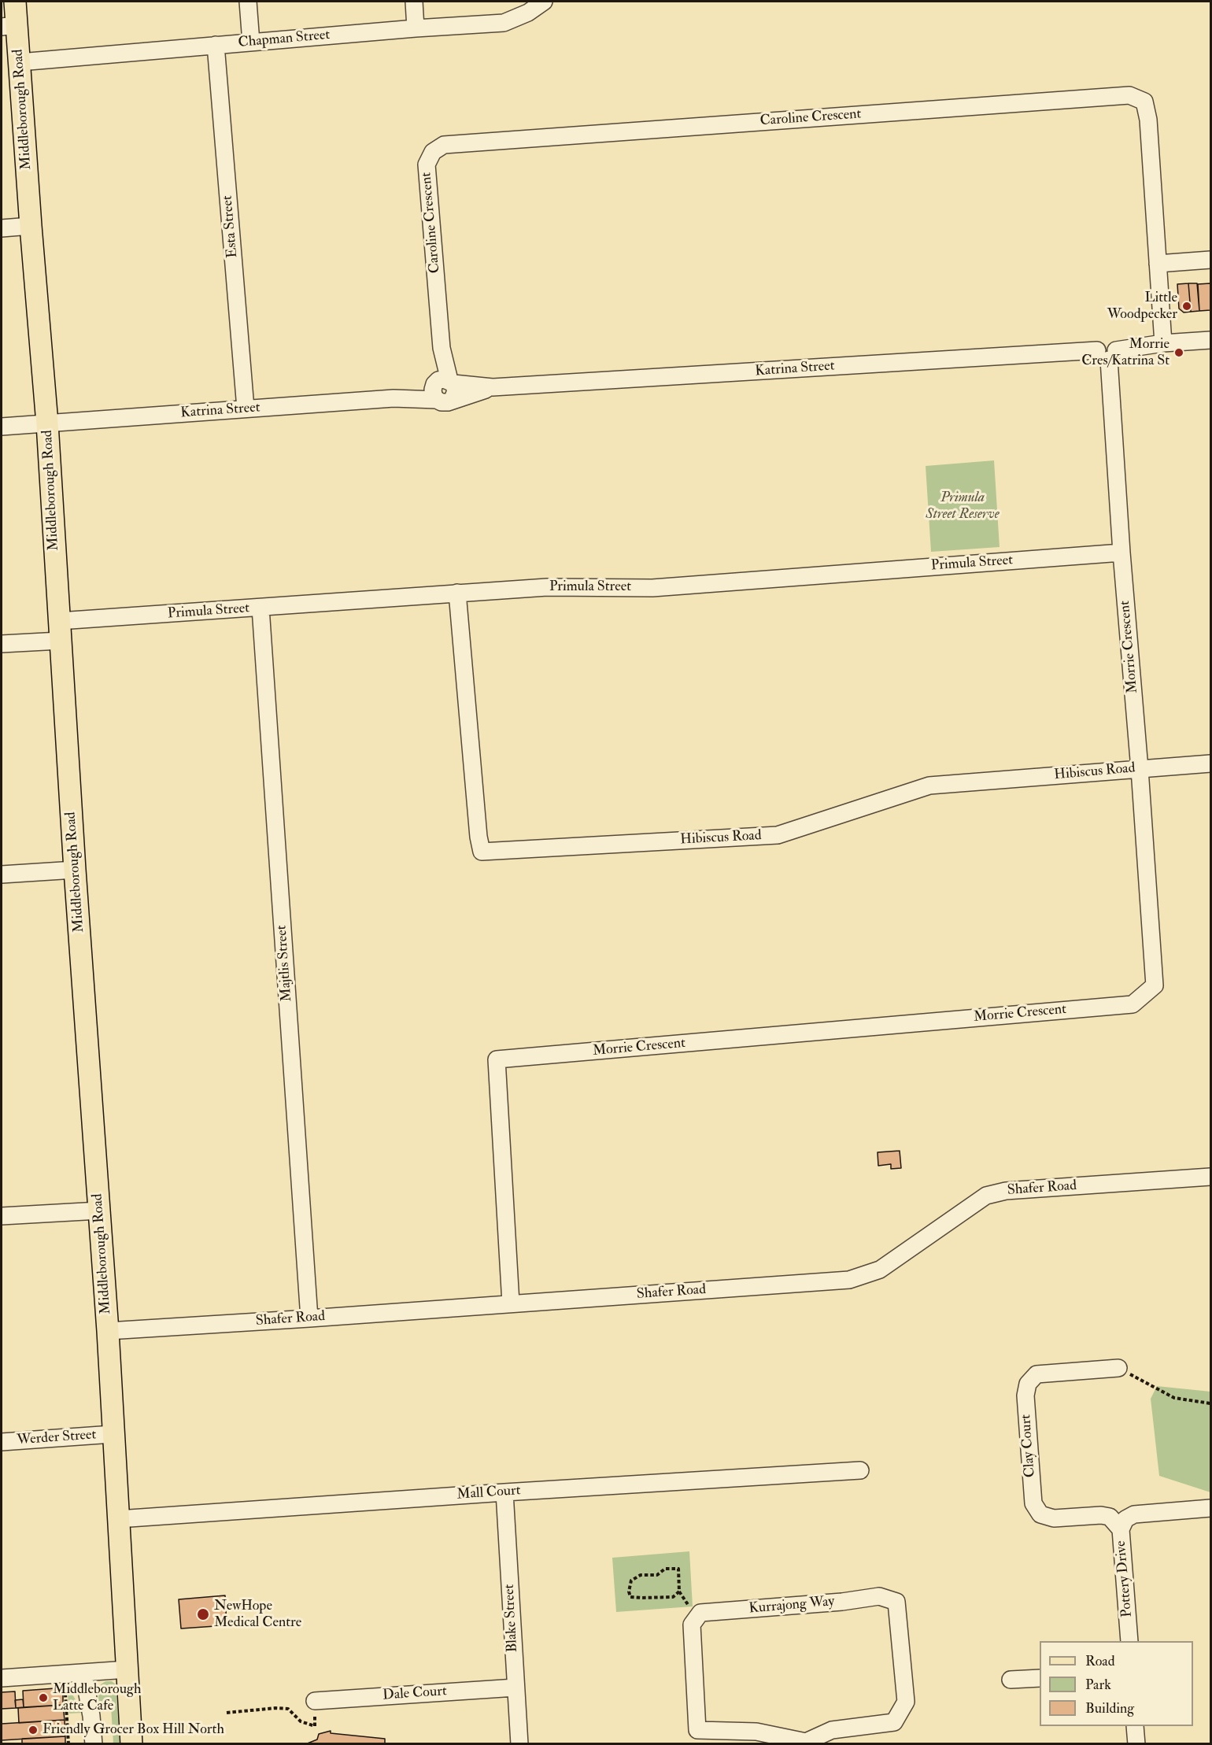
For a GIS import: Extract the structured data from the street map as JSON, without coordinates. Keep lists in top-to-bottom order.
{
  "streets": {
    "main road": ["Middleborough Road"],
    "street": [
      "Chapman Street",
      "Caroline Crescent",
      "Esta Street",
      "Katrina Street",
      "Primula Street",
      "Morrie Crescent",
      "Hibiscus Road",
      "Majtlis Street",
      "Shafer Road",
      "Werder Street",
      "Clay Court",
      "Mall Court",
      "Pottery Drive",
      "Kurrajong Way",
      "Blake Street",
      "Dale Court"
    ]
  },
  "crossings": [
    ["Chapman Street", "Middleborough Road"],
    ["Chapman Street", "Esta Street"],
    ["Middleborough Road", "Katrina Street"],
    ["Middleborough Road", "Primula Street"],
    ["Middleborough Road", "Shafer Road"],
    ["Middleborough Road", "Werder Street"],
    ["Middleborough Road", "Mall Court"],
    ["Caroline Crescent", "Katrina Street"],
    ["Esta Street", "Katrina Street"],
    ["Katrina Street", "Morrie Crescent"],
    ["Primula Street", "Morrie Crescent"],
    ["Primula Street", "Hibiscus Road"],
    ["Primula Street", "Majtlis Street"],
    ["Morrie Crescent", "Hibiscus Road"],
    ["Morrie Crescent", "Shafer Road"],
    ["Majtlis Street", "Shafer Road"],
    ["Clay Court", "Pottery Drive"],
    ["Mall Court", "Blake Street"],
    ["Blake Street", "Dale Court"]
  ],
  "parks": ["Primula Street Reserve"],
  "places": [
    "Little Woodpecker",
    "Morrie Cres/Katrina St",
    "NewHope Medical Centre",
    "Middleborough Latte Cafe",
    "Friendly Grocer Box Hill North"
  ],
  "legend": ["Road", "Park", "Building"]
}
